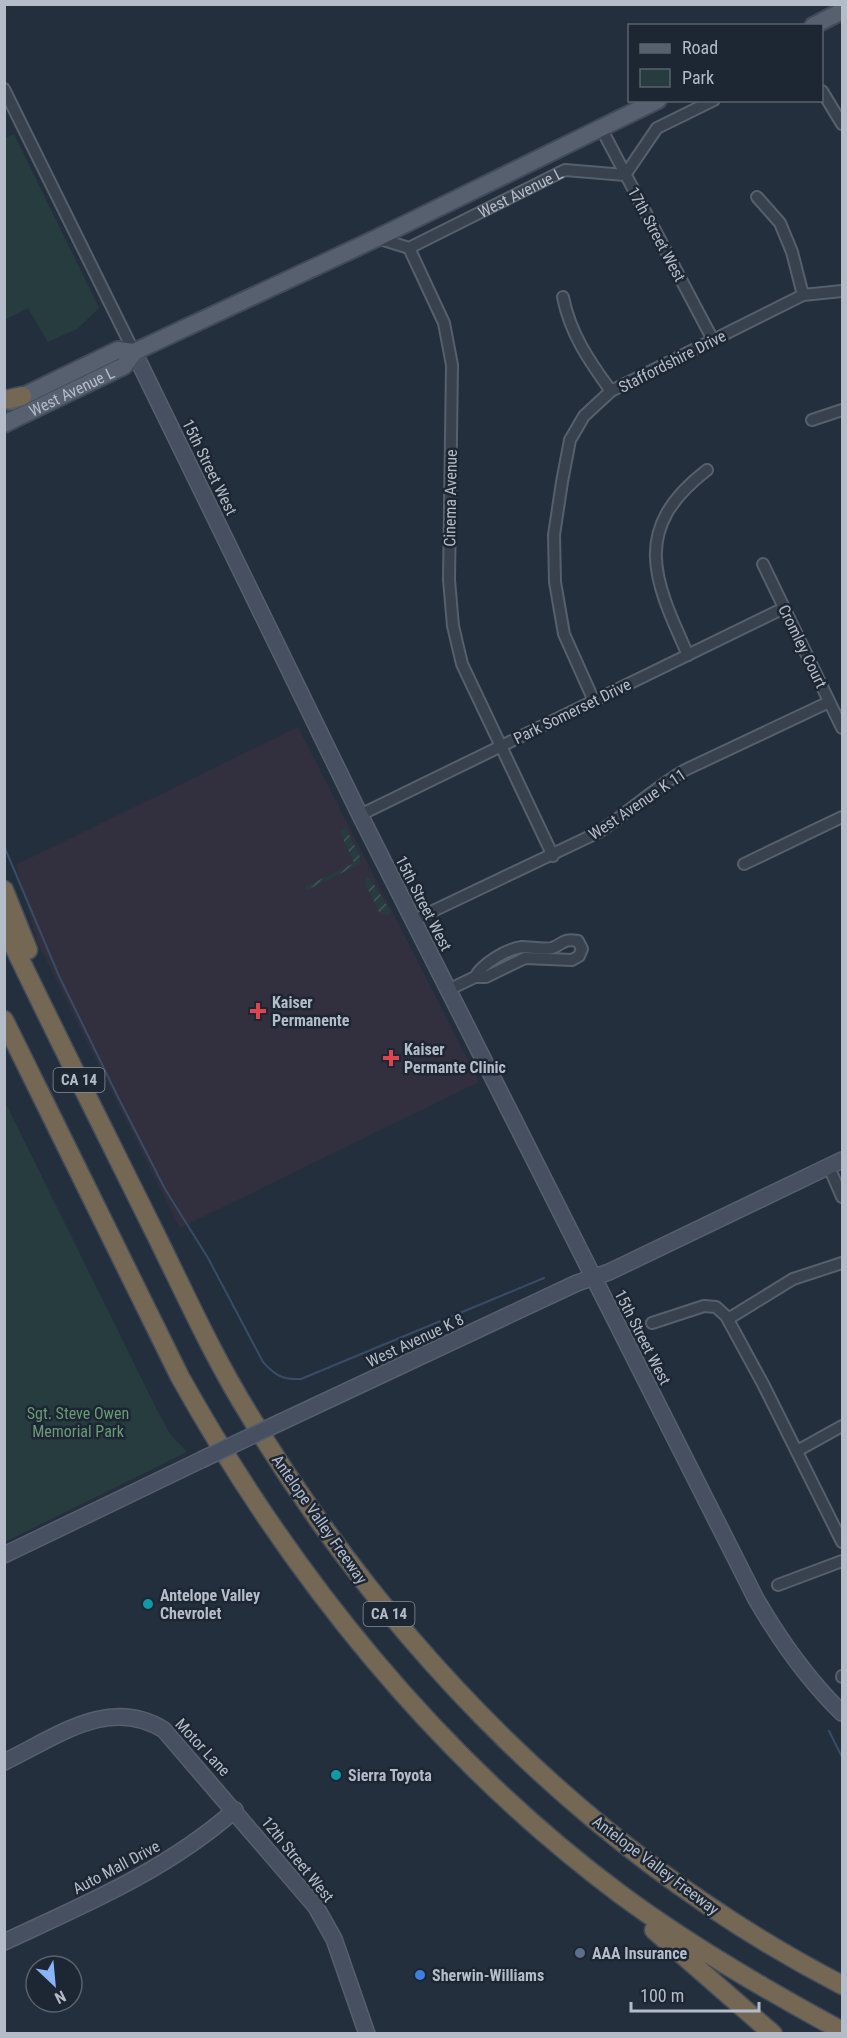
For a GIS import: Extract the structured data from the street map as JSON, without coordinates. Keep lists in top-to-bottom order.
{
  "streets": {
    "highway": ["CA 14", "Antelope Valley Freeway"],
    "main road": ["West Avenue L"],
    "street": [
      "17th Street West",
      "Staffordshire Drive",
      "15th Street West",
      "Cinema Avenue",
      "Cromley Court",
      "Park Somerset Drive",
      "West Avenue K 11",
      "West Avenue K 8",
      "Motor Lane",
      "12th Street West",
      "Auto Mall Drive"
    ]
  },
  "crossings": [
    ["West Avenue L", "17th Street West"],
    ["West Avenue L", "15th Street West"],
    ["West Avenue L", "Cinema Avenue"],
    ["17th Street West", "Staffordshire Drive"],
    ["Staffordshire Drive", "Park Somerset Drive"],
    ["15th Street West", "Park Somerset Drive"],
    ["15th Street West", "West Avenue K 11"],
    ["15th Street West", "West Avenue K 8"],
    ["Cinema Avenue", "Park Somerset Drive"],
    ["Cinema Avenue", "West Avenue K 11"],
    ["Cromley Court", "Park Somerset Drive"],
    ["Cromley Court", "West Avenue K 11"],
    ["Motor Lane", "12th Street West"],
    ["Motor Lane", "Auto Mall Drive"],
    ["12th Street West", "Auto Mall Drive"]
  ],
  "parks": ["Sgt. Steve Owen Memorial Park"],
  "places": {
    "health": ["Kaiser Permanente", "Kaiser Permante Clinic"],
    "other": [
      "Antelope Valley Chevrolet",
      "Sierra Toyota",
      "AAA Insurance",
      "Sherwin-Williams"
    ]
  },
  "legend": ["Road", "Park"],
  "scale_bar": "100 m",
  "north": "bottom right"
}
